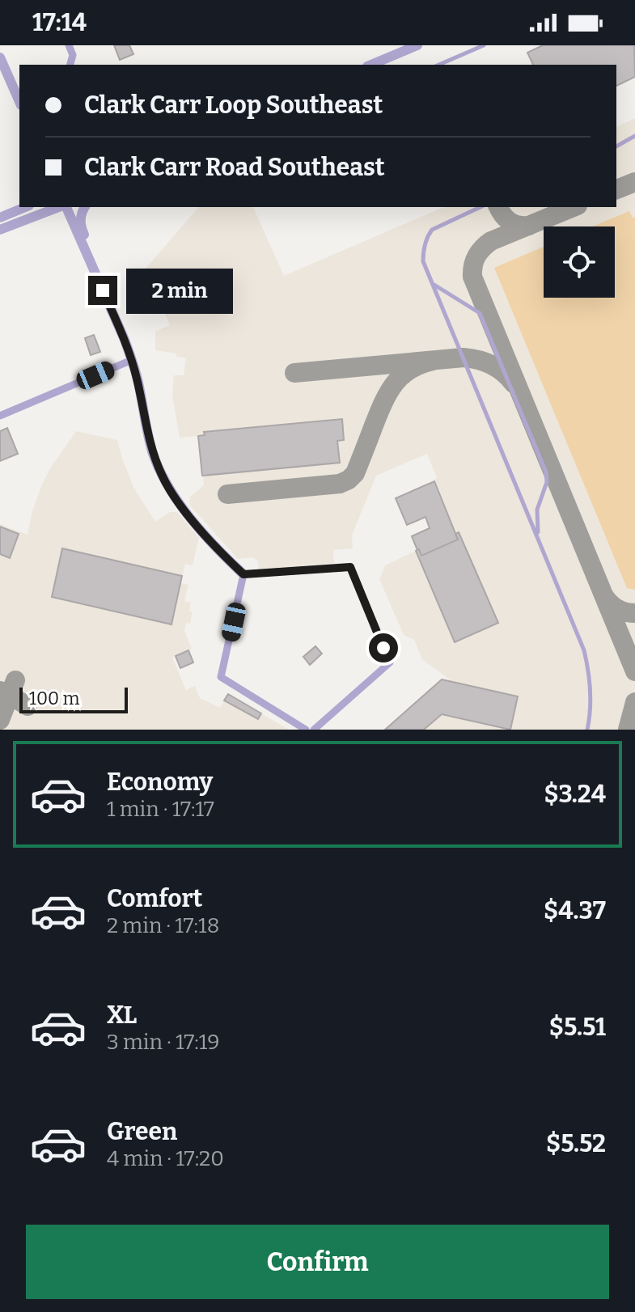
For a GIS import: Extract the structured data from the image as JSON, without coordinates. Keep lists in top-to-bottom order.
{
  "scale_bar": "100 m",
  "page": {
    "status": "17:14",
    "banner": ["Clark Carr Loop Southeast", "Clark Carr Road Southeast"],
    "bubble": "2 min",
    "scale": "100 m",
    "list": [
      {
        "name": "Economy",
        "note": "1 min · 17:17",
        "value": "$3.24"
      },
      {
        "name": "Comfort",
        "note": "2 min · 17:18",
        "value": "$4.37"
      },
      {
        "name": "XL",
        "note": "3 min · 17:19",
        "value": "$5.51"
      },
      {
        "name": "Green",
        "note": "4 min · 17:20",
        "value": "$5.52"
      }
    ],
    "buttons": "Confirm"
  }
}
